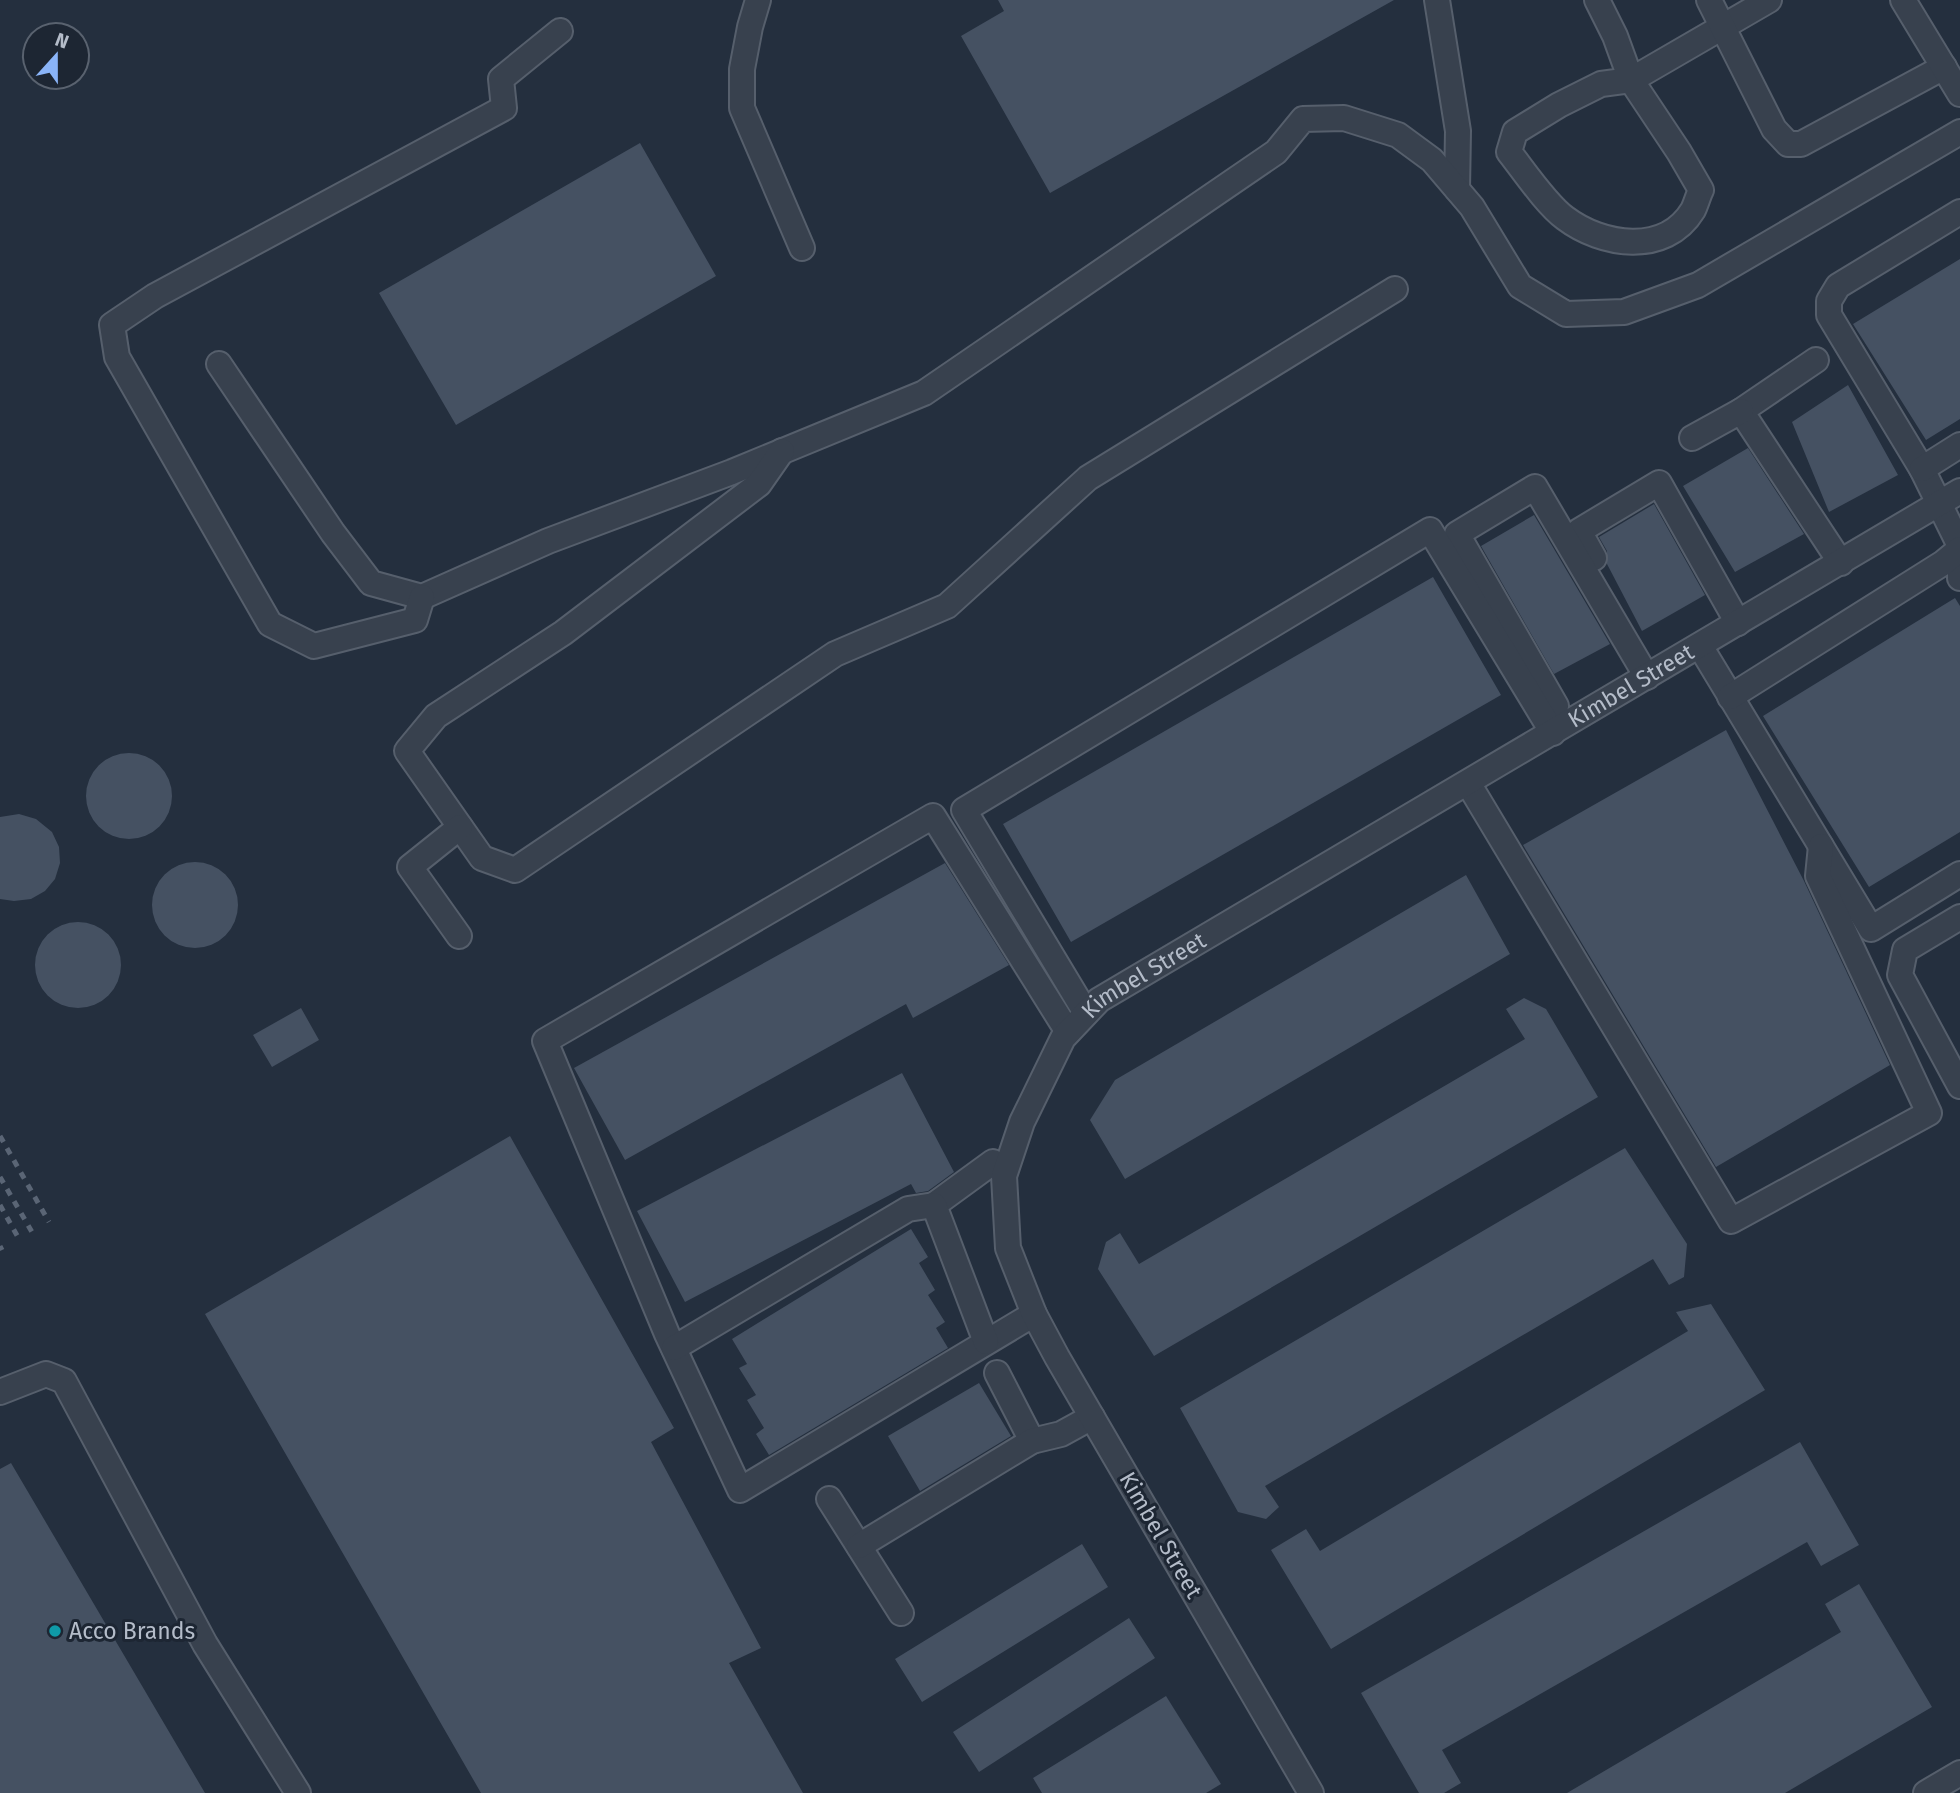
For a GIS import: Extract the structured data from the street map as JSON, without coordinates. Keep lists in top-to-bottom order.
{
  "streets": {
    "street": ["Kimbel Street"]
  },
  "places": ["Acco Brands"],
  "north": "top"
}
